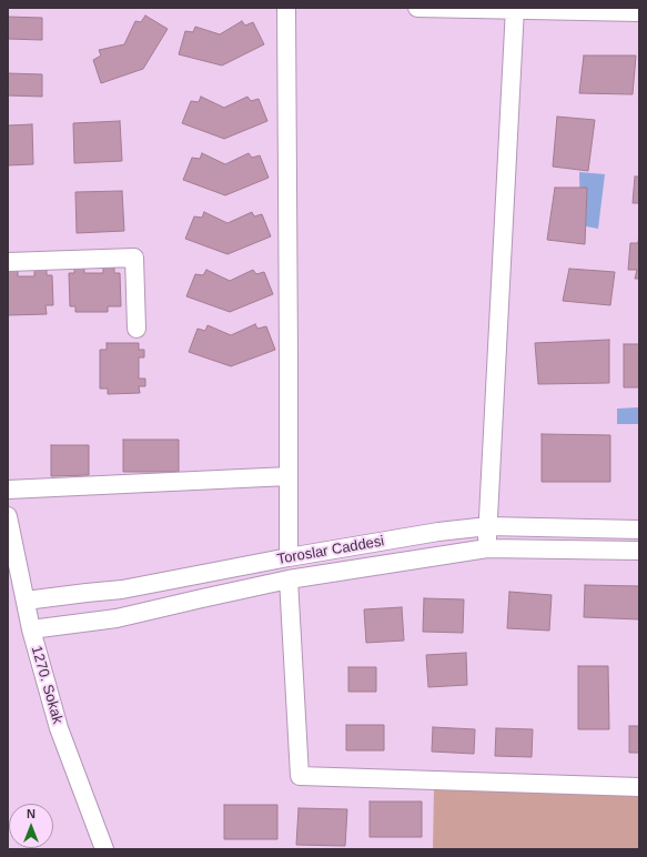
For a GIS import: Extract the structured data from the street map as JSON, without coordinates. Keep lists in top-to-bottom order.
{
  "streets": {
    "street": ["Toroslar Caddesi", "1270. Sokak"]
  },
  "crossings": [
    ["Toroslar Caddesi", "1270. Sokak"]
  ],
  "north": "top"
}
